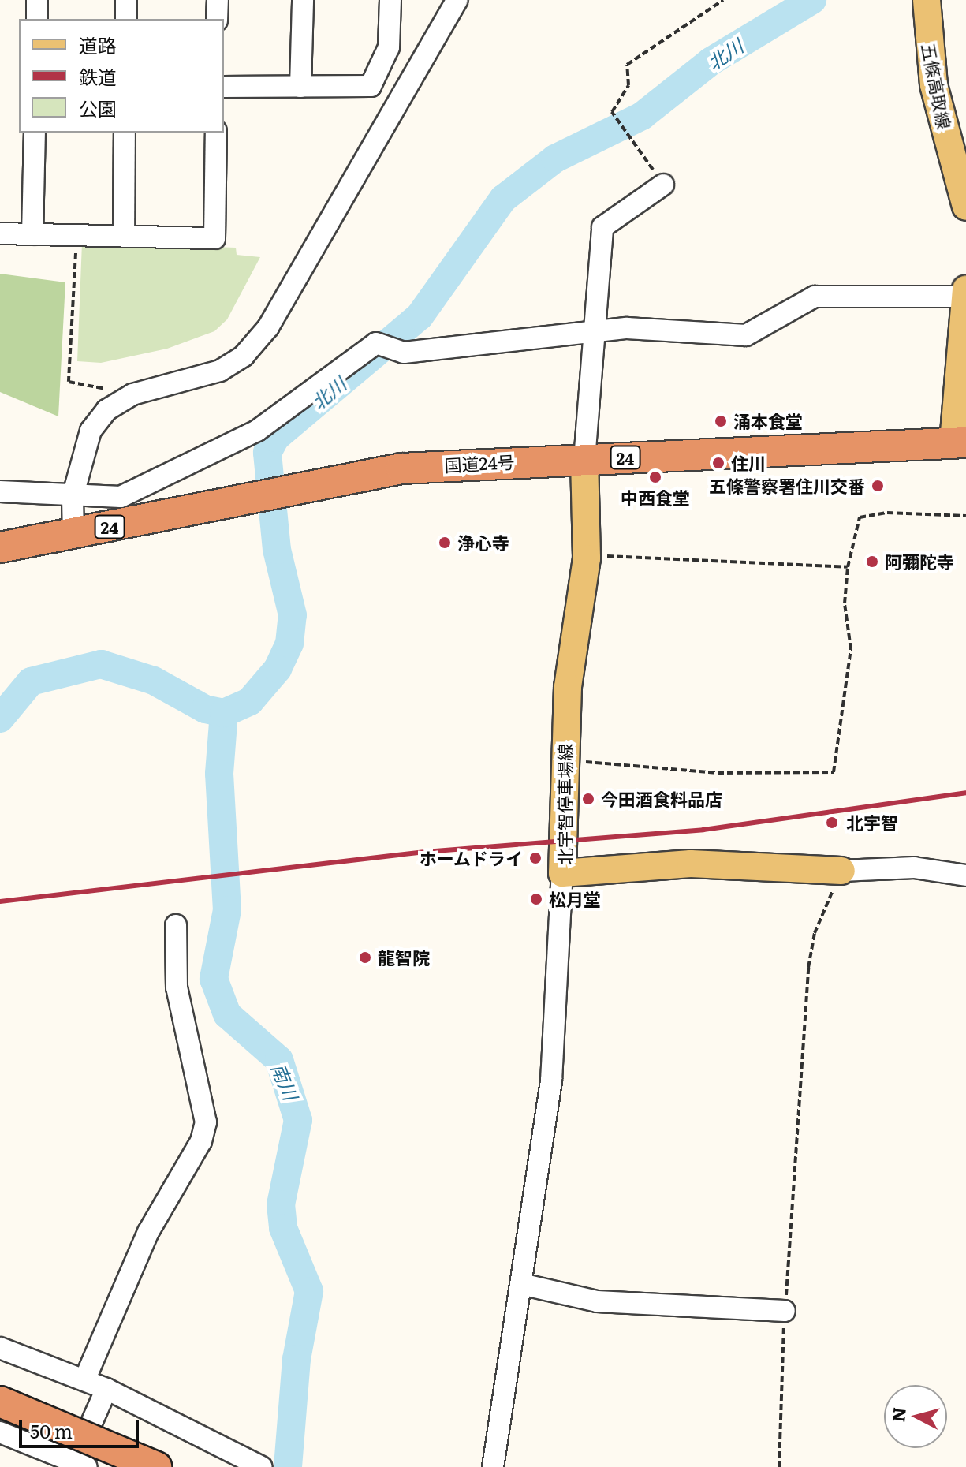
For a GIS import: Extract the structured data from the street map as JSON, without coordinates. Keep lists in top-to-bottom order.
{
  "streets": {
    "highway": ["24", "国道24号"],
    "main road": ["五條高取線", "北宇智停車場線"]
  },
  "crossings": [
    ["国道24号", "北宇智停車場線"]
  ],
  "water": ["北川", "南川"],
  "places": [
    "涌本食堂",
    "住川",
    "中西食堂",
    "五條警察署住川交番",
    "浄心寺",
    "阿彌陀寺",
    "今田酒食料品店",
    "北宇智",
    "ホームドライ",
    "松月堂",
    "龍智院"
  ],
  "legend": ["道路", "鉄道", "公園"],
  "scale_bar": "50 m",
  "north": "left"
}
